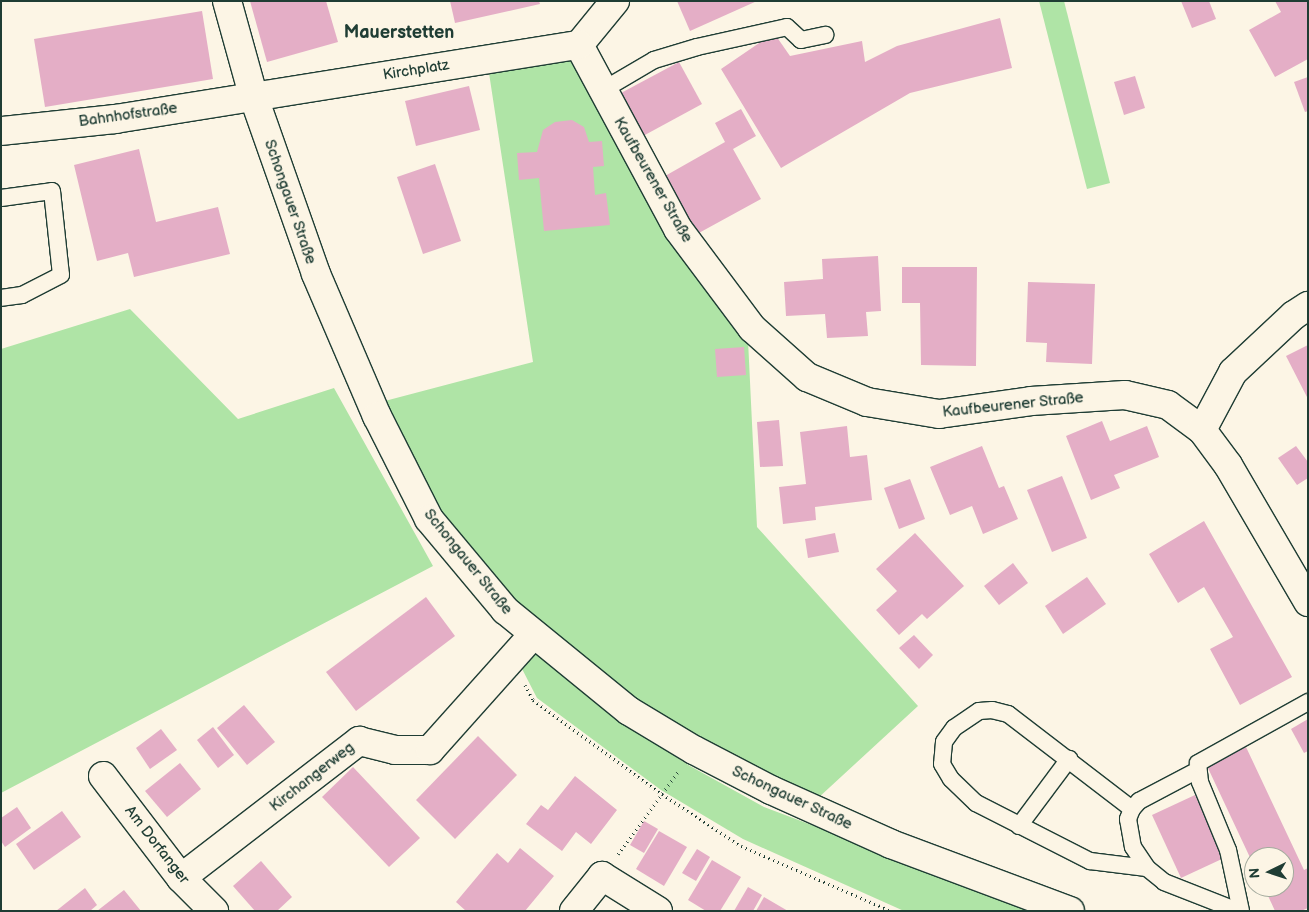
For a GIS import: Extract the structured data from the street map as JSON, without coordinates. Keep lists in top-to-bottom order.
{
  "streets": {
    "street": [
      "Kirchplatz",
      "Bahnhofstraße",
      "Kaufbeurener Straße",
      "Schongauer Straße",
      "Kirchangerweg",
      "Am Dorfanger"
    ]
  },
  "crossings": [
    ["Kirchplatz", "Bahnhofstraße"],
    ["Kirchplatz", "Kaufbeurener Straße"],
    ["Kirchplatz", "Schongauer Straße"],
    ["Bahnhofstraße", "Schongauer Straße"],
    ["Schongauer Straße", "Kirchangerweg"],
    ["Kirchangerweg", "Am Dorfanger"]
  ],
  "districts": ["Mauerstetten"],
  "north": "left"
}
